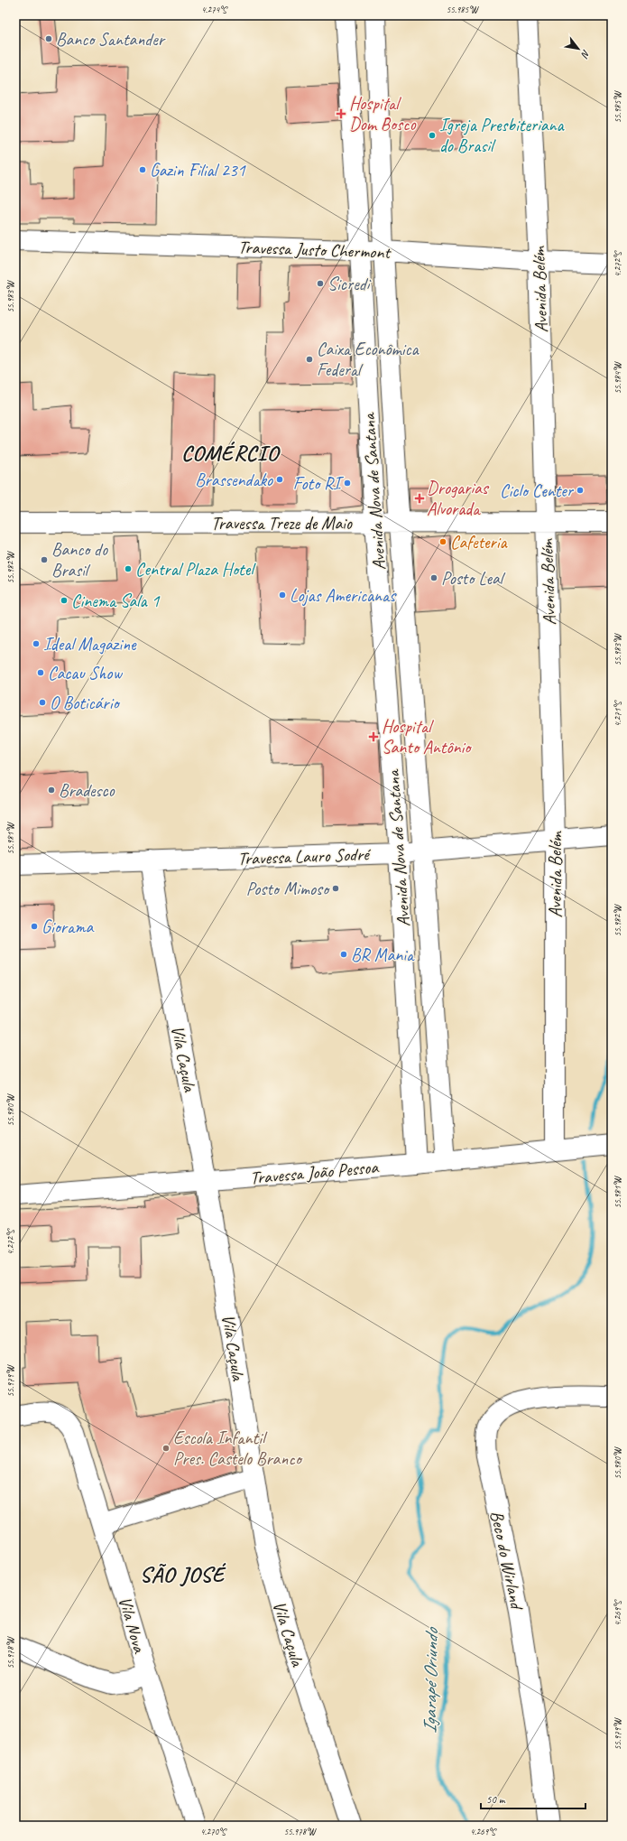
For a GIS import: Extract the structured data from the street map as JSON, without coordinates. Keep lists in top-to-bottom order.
{
  "streets": {
    "street": [
      "Travessa Justo Chermont",
      "Avenida Belém",
      "Avenida Nova de Santana",
      "Travessa Treze de Maio",
      "Travessa Lauro Sodré",
      "Vila Caçula",
      "Travessa João Pessoa",
      "Beco do Wirland",
      "Vila Nova"
    ]
  },
  "crossings": [
    ["Travessa Justo Chermont", "Avenida Belém"],
    ["Travessa Justo Chermont", "Avenida Nova de Santana"],
    ["Avenida Belém", "Travessa Treze de Maio"],
    ["Avenida Belém", "Travessa Lauro Sodré"],
    ["Avenida Belém", "Travessa João Pessoa"],
    ["Avenida Nova de Santana", "Travessa Treze de Maio"],
    ["Avenida Nova de Santana", "Travessa Lauro Sodré"],
    ["Avenida Nova de Santana", "Travessa João Pessoa"],
    ["Travessa Lauro Sodré", "Vila Caçula"],
    ["Vila Caçula", "Travessa João Pessoa"]
  ],
  "districts": ["COMÉRCIO", "SÃO JOSÉ"],
  "water": ["Igarapé Oriundo"],
  "places": {
    "other": [
      "Banco Santander",
      "Igreja Presbiteriana do Brasil",
      "Gazin Filial 231",
      "Sicredi",
      "Caixa Econômica Federal",
      "Brassendako",
      "Foto RI",
      "Ciclo Center",
      "Cafeteria",
      "Banco do Brasil",
      "Central Plaza Hotel",
      "Posto Leal",
      "Lojas Americanas",
      "Cinema Sala 1",
      "Ideal Magazine",
      "Cacau Show",
      "O Boticário",
      "Bradesco",
      "Posto Mimoso",
      "Giorama",
      "BR Mania",
      "Escola Infantil Pres. Castelo Branco"
    ],
    "health": ["Hospital Dom Bosco", "Drogarias Alvorada", "Hospital Santo Antônio"]
  },
  "scale_bar": "50 m",
  "north": "bottom right",
  "coordinates": [
    "4.274°S",
    "55.985°W",
    "4.272°S",
    "55.983°W",
    "55.984°W",
    "55.982°W",
    "4.271°S",
    "55.981°W",
    "55.980°W",
    "55.979°W",
    "4.269°S",
    "55.978°W",
    "4.270°S"
  ]
}
